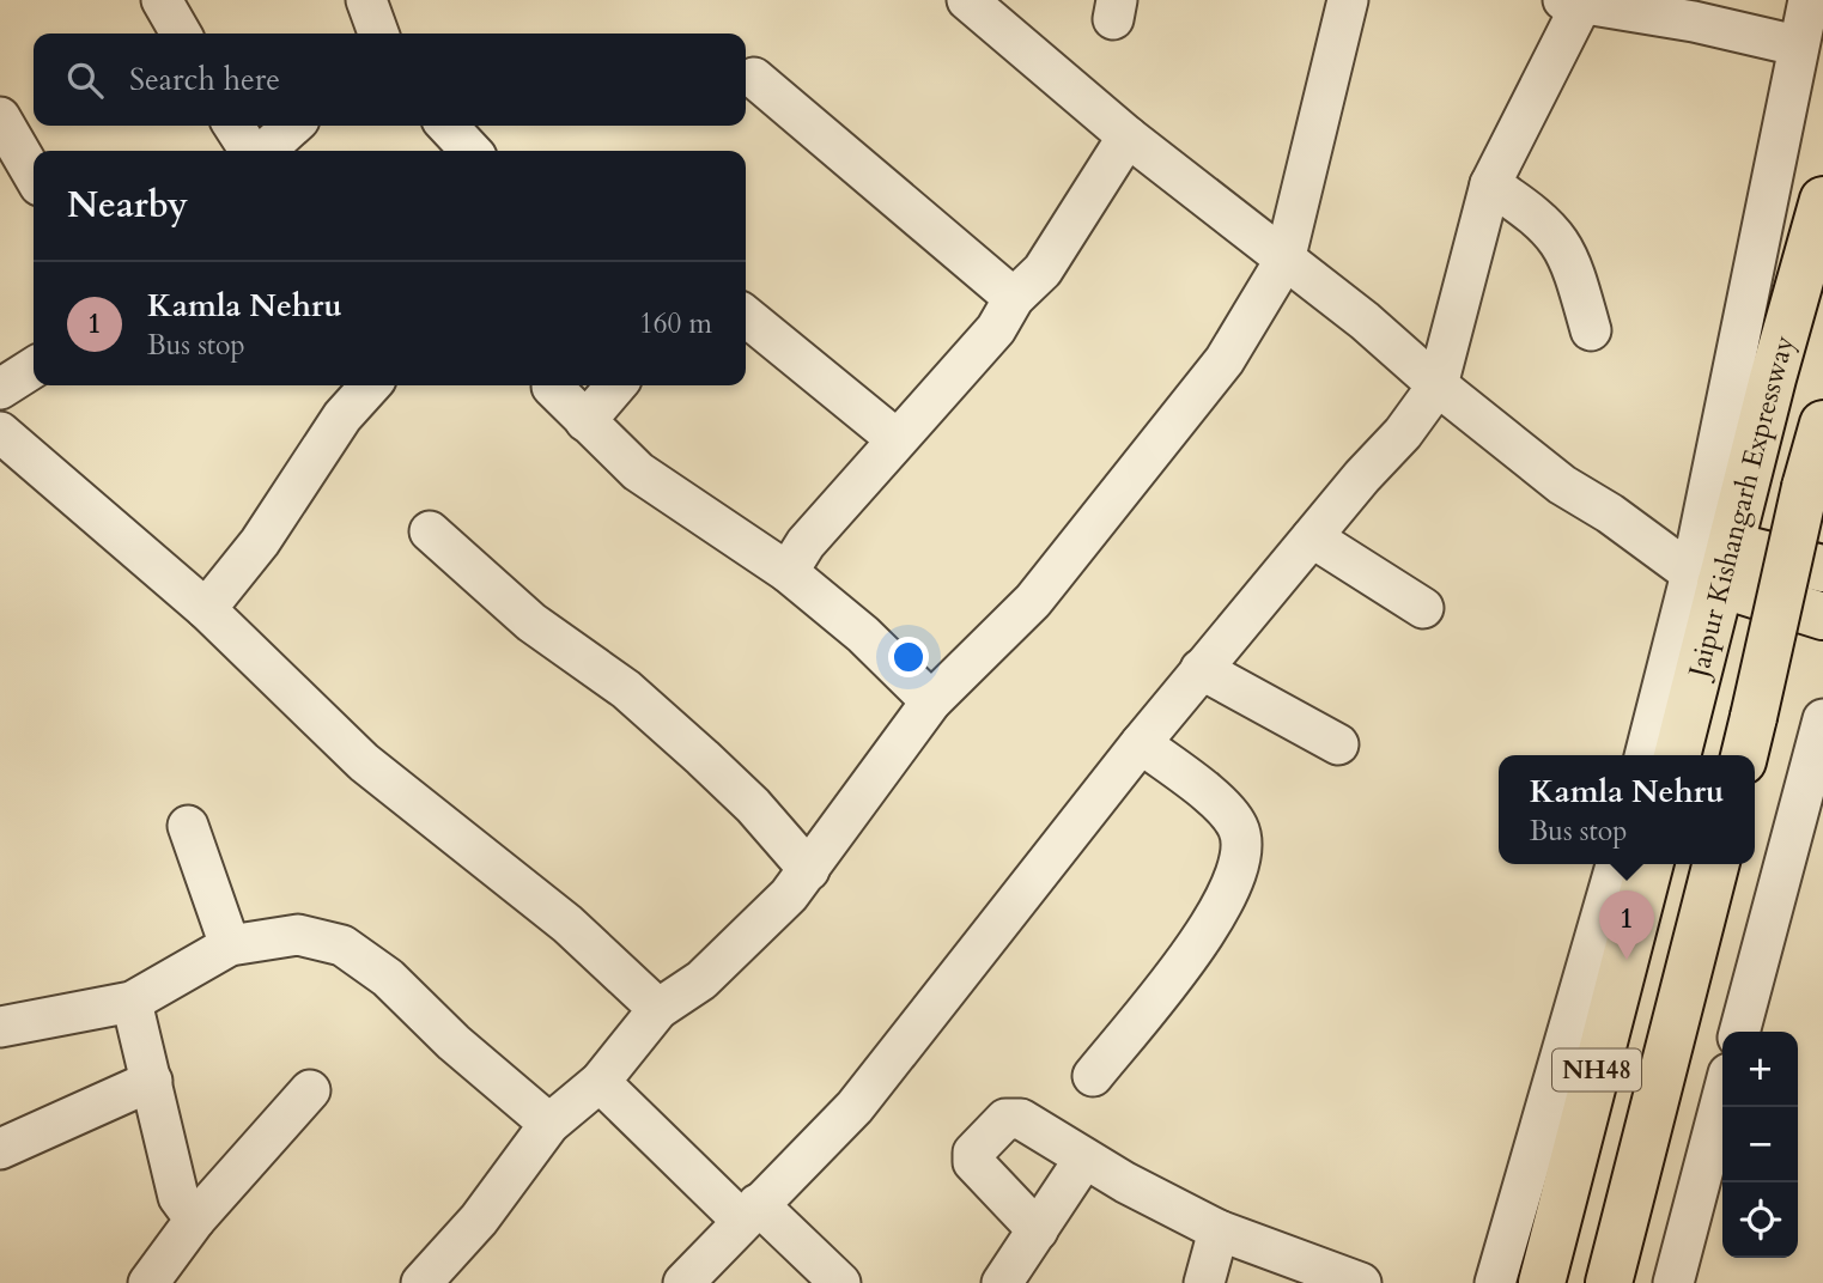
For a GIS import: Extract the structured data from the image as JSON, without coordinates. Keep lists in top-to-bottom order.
{
  "streets": {
    "main road": ["Jaipur Kishangarh Expressway", "NH48"]
  },
  "page": {
    "search": "Search here",
    "heading": "Nearby",
    "list": [
      {
        "mark": "1",
        "name": "Kamla Nehru",
        "note": "Bus stop",
        "value": "160 m"
      }
    ],
    "popup": ["Kamla Nehru", "Bus stop"],
    "pins": "1",
    "map_buttons": ["+", "−"]
  }
}
